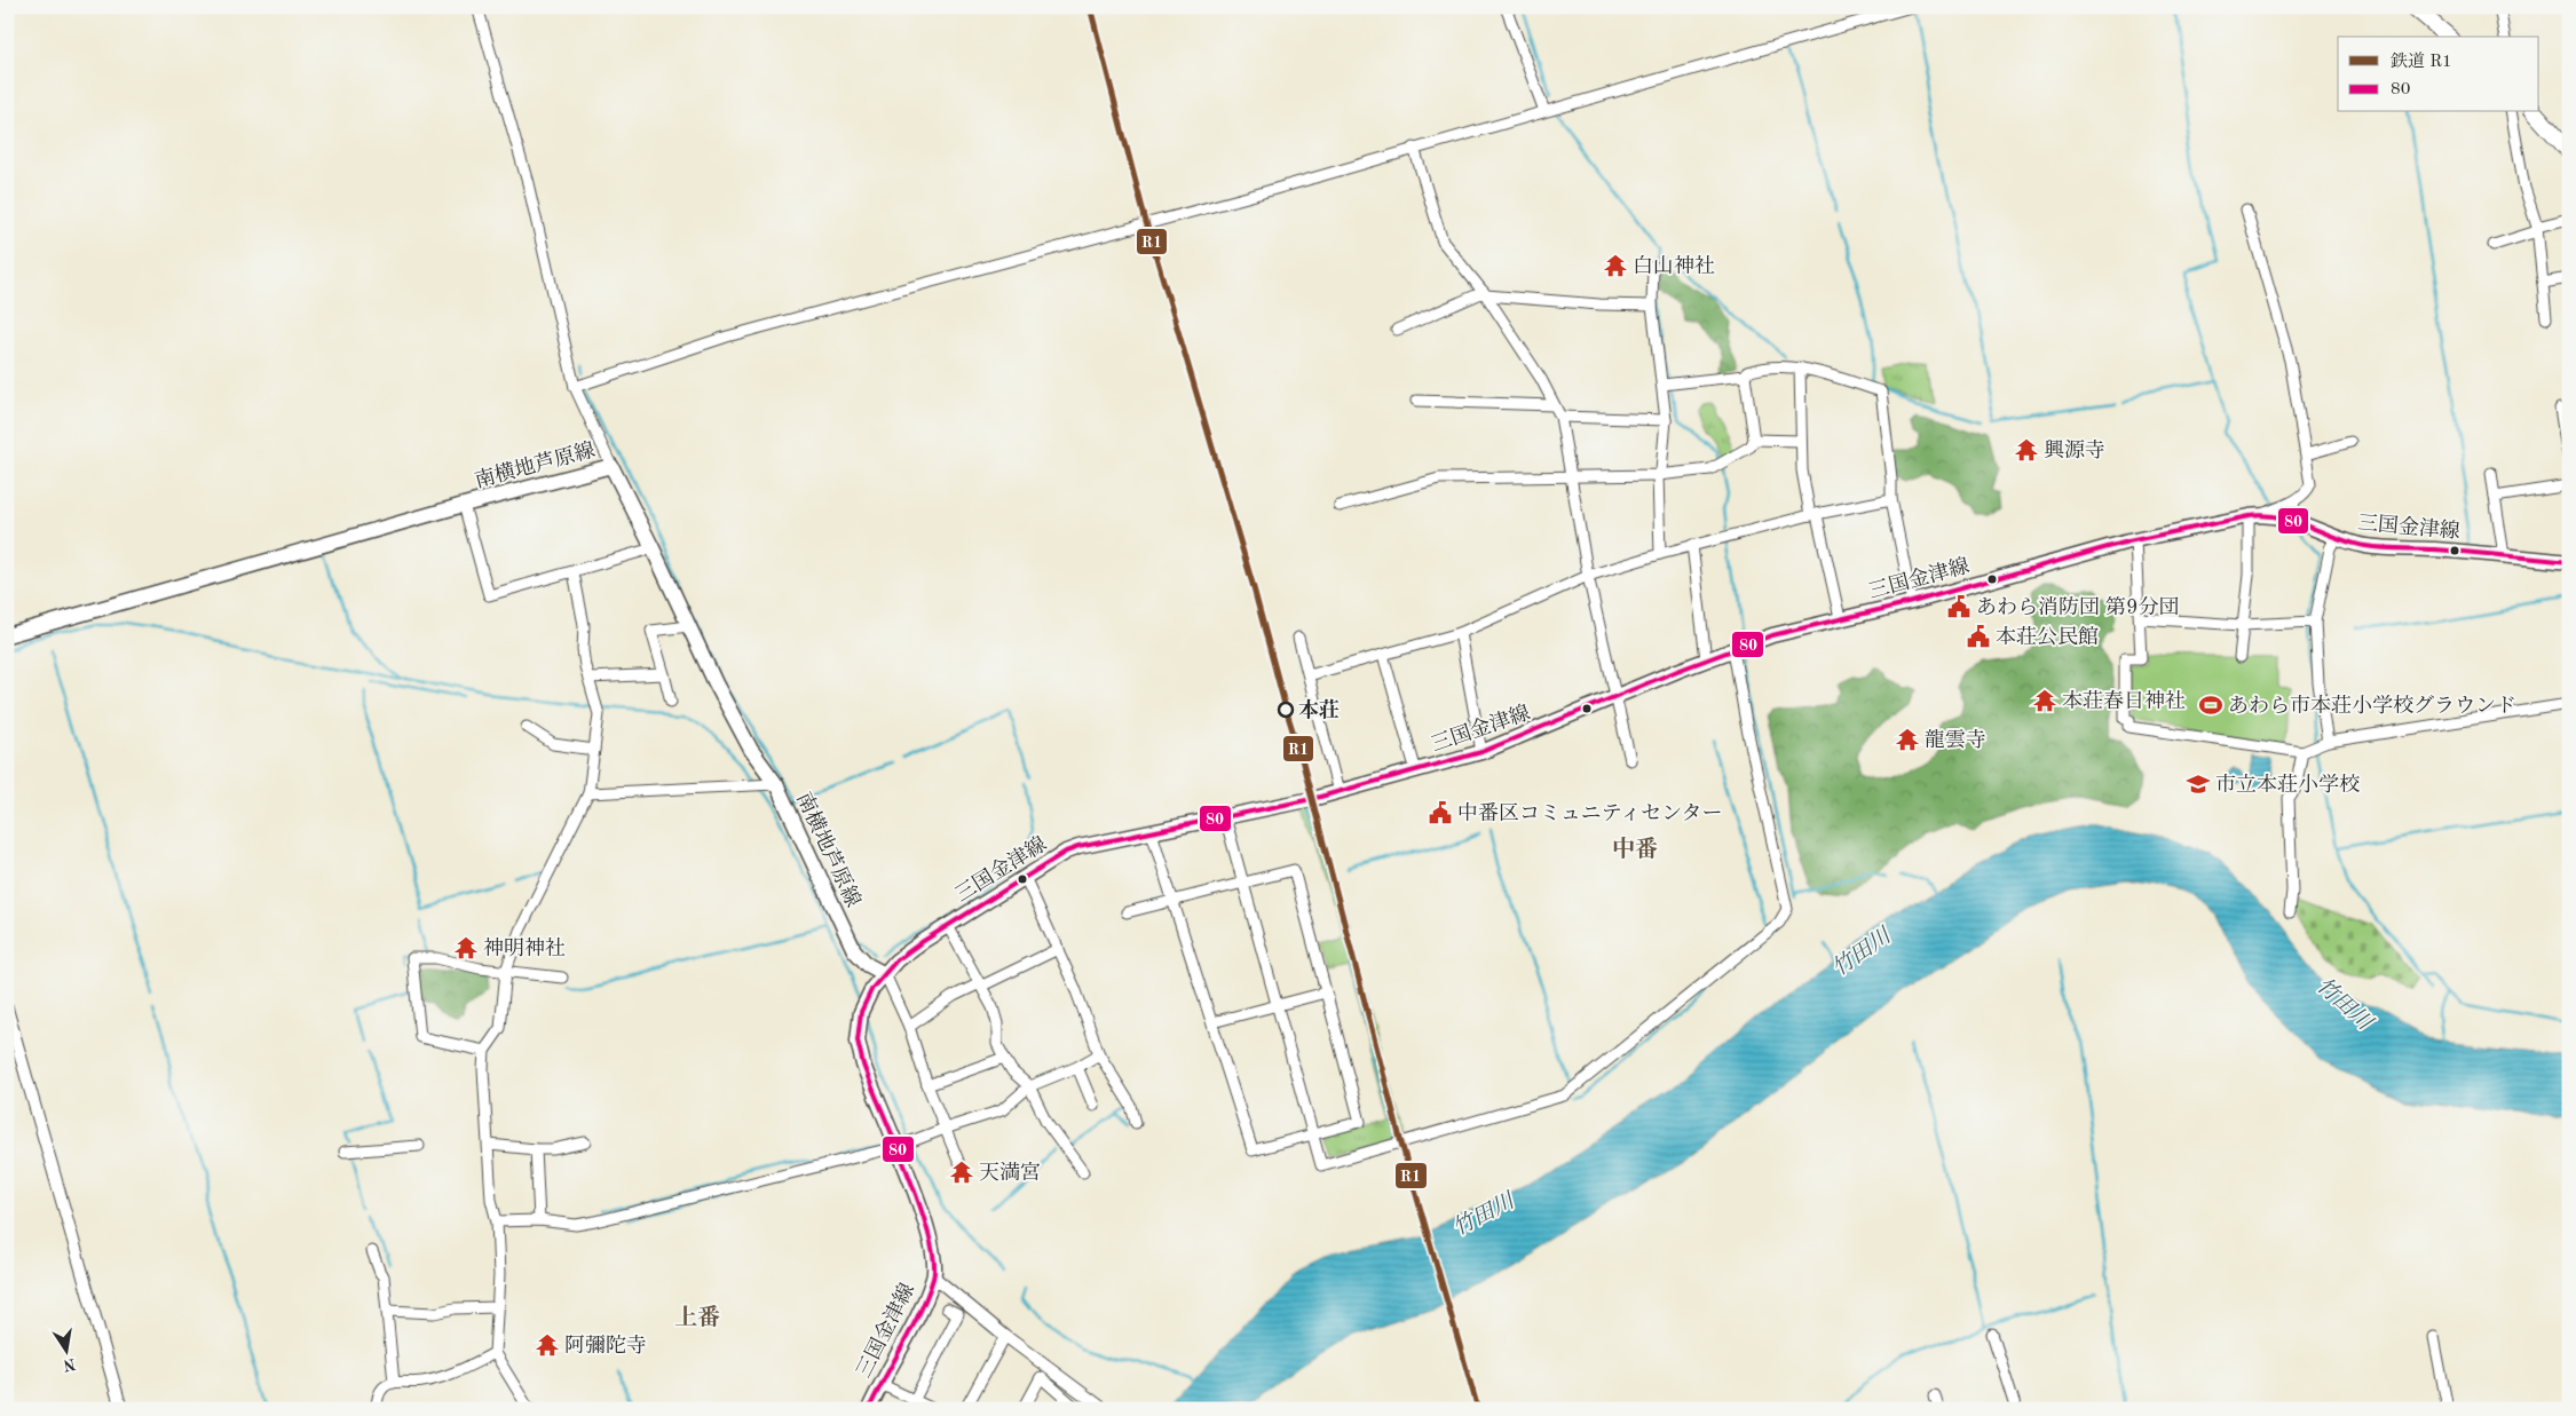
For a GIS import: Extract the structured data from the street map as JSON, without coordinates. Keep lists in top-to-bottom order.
{
  "streets": {
    "main road": ["南横地芦原線", "三国金津線"]
  },
  "crossings": [
    ["南横地芦原線", "三国金津線"]
  ],
  "districts": ["中番", "上番"],
  "water": ["竹田川"],
  "places": {
    "temple": [
      "白山神社",
      "興源寺",
      "本荘春日神社",
      "龍雲寺",
      "神明神社",
      "天満宮",
      "阿彌陀寺"
    ],
    "public building": ["あわら消防団 第9分団", "本荘公民館", "中番区コミュニティセンター"],
    "sports": ["あわら市本荘小学校グラウンド"],
    "other": ["本荘"],
    "school or university": ["市立本荘小学校"]
  },
  "lines": ["rail line R1", "transit line 80"],
  "legend": ["鉄道 R1", "80"],
  "north": "bottom"
}
